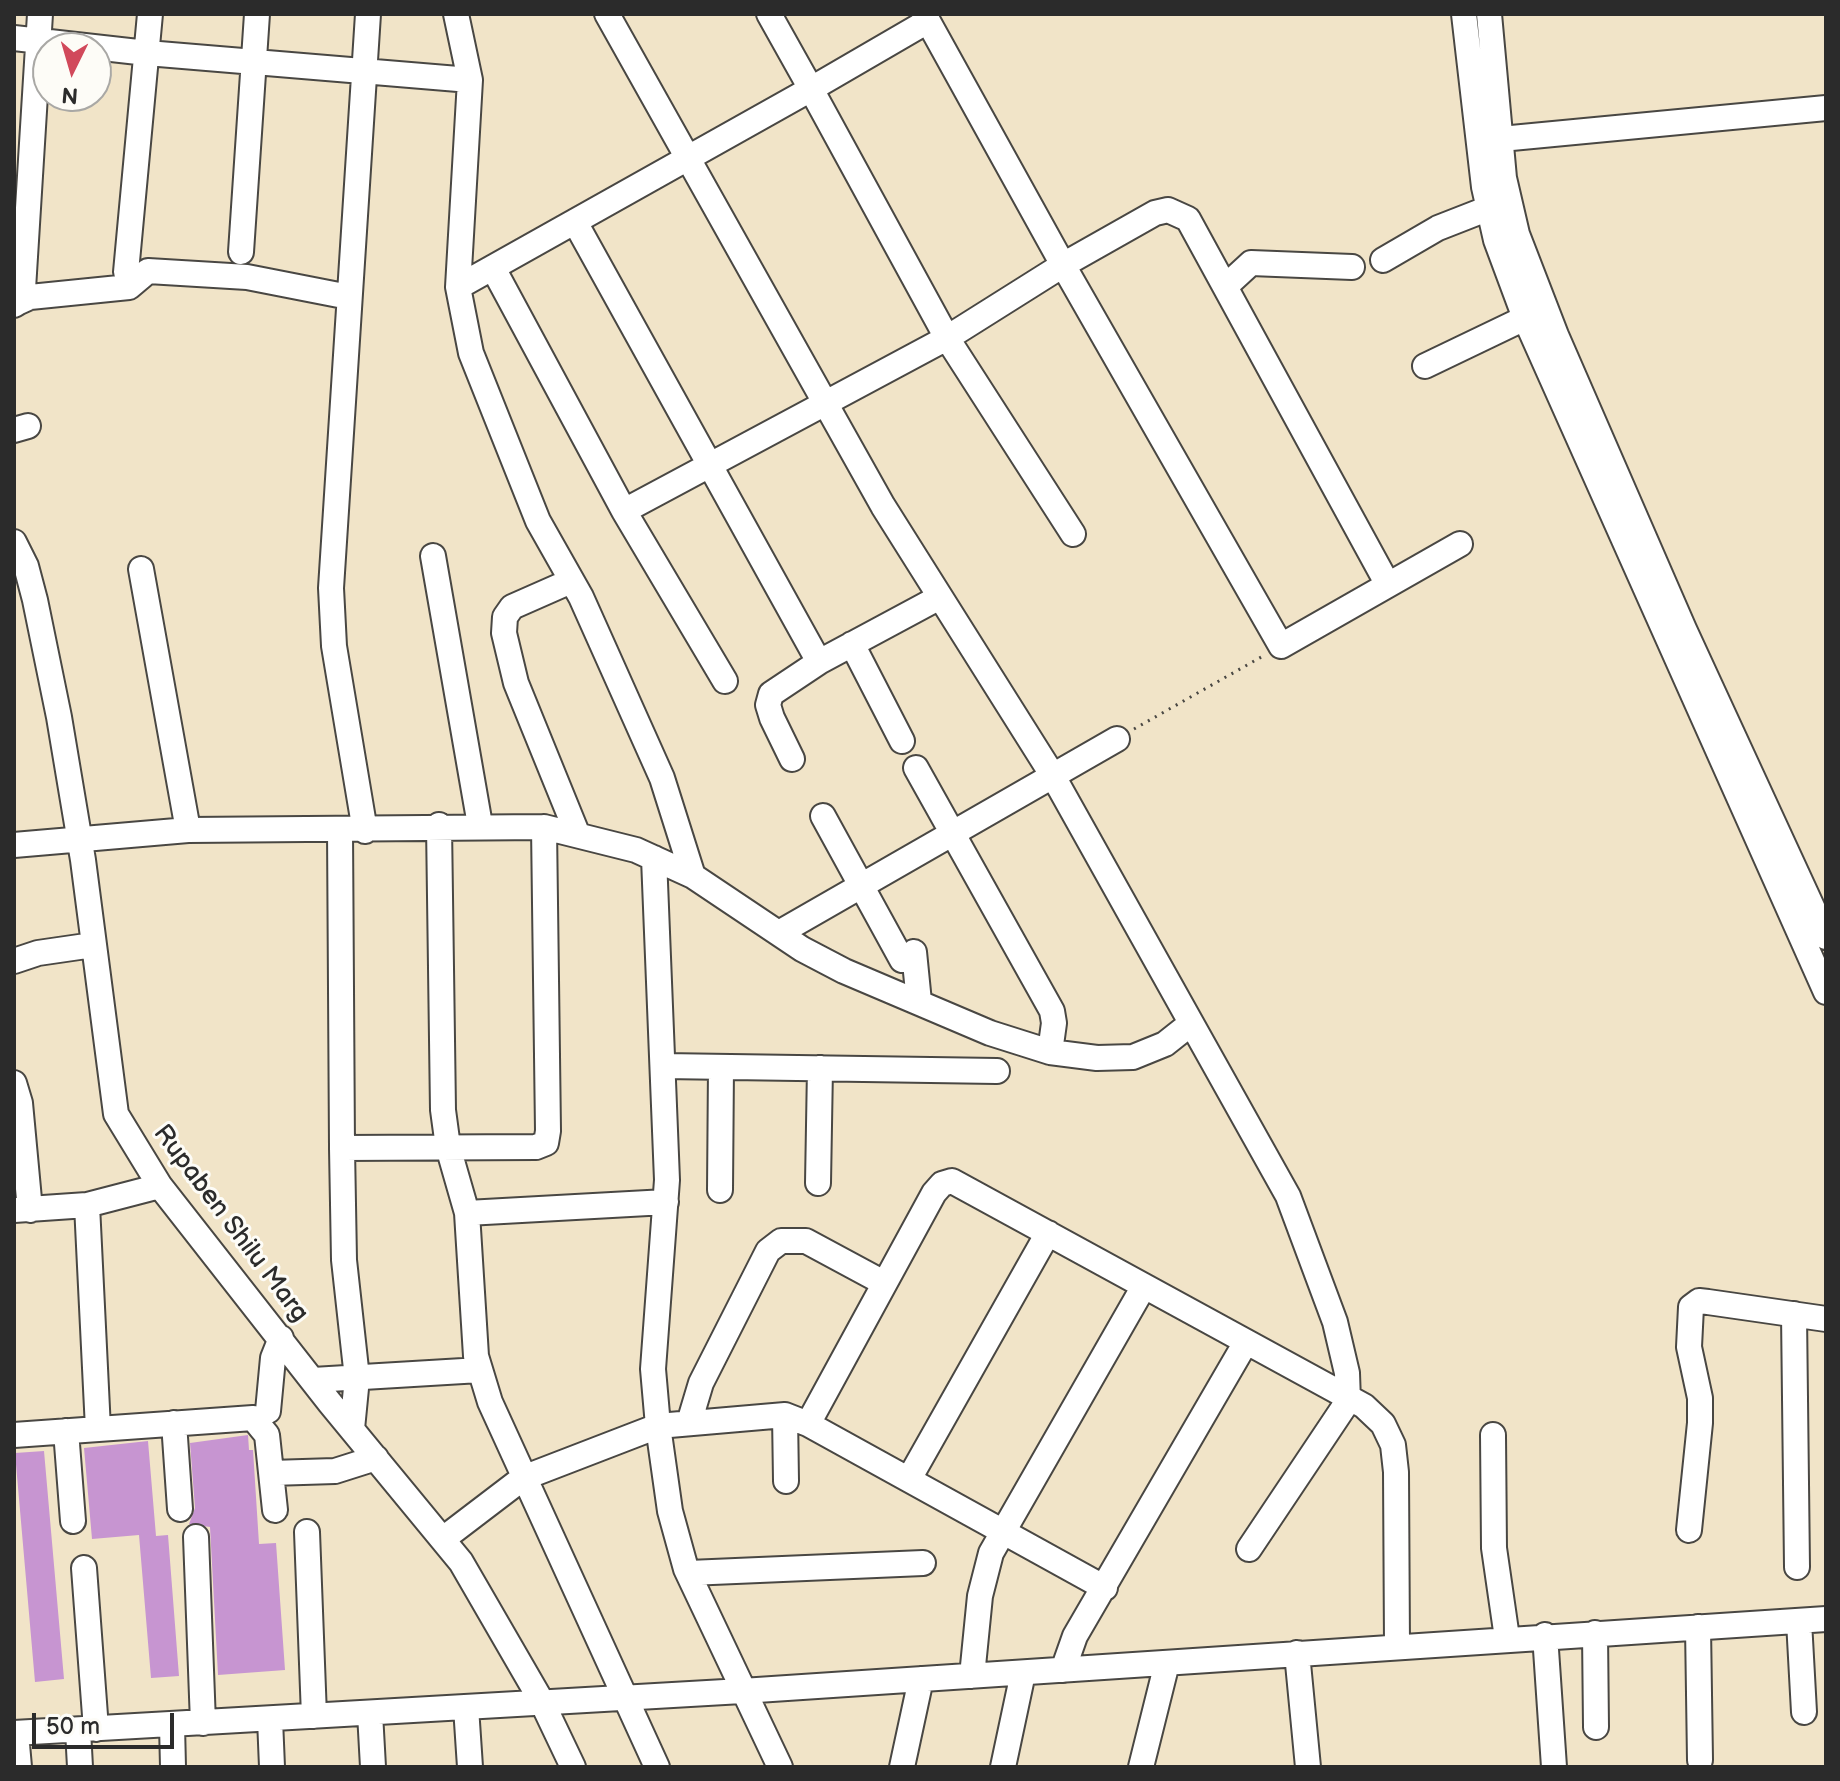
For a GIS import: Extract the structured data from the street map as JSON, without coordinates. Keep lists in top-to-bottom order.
{
  "streets": {
    "street": ["Rupaben Shilu Marg"]
  },
  "scale_bar": "50 m",
  "north": "bottom"
}
